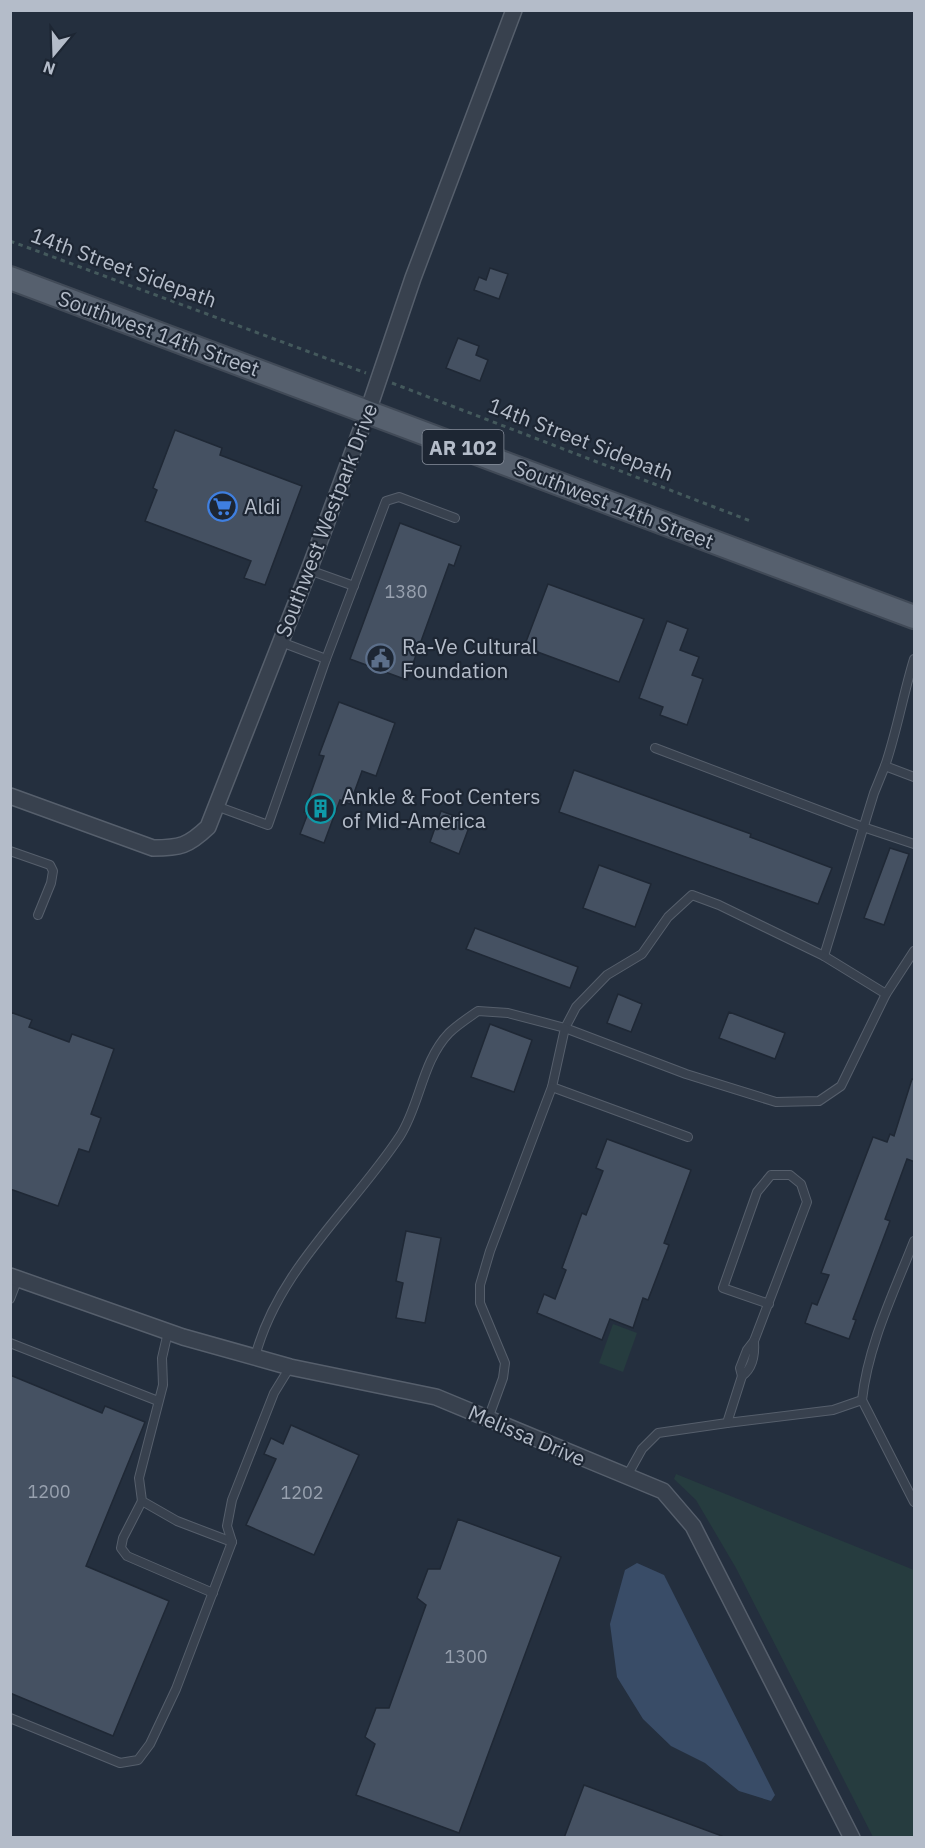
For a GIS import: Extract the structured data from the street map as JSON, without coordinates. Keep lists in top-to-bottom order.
{
  "streets": {
    "main road": ["Southwest 14th Street", "AR 102"],
    "street": ["Southwest Westpark Drive", "Melissa Drive"],
    "path": ["14th Street Sidepath"]
  },
  "crossings": [
    ["Southwest 14th Street", "Southwest Westpark Drive"]
  ],
  "places": {
    "supermarket": ["Aldi"],
    "public building": ["Ra-Ve Cultural Foundation"],
    "building": ["Ankle & Foot Centers of Mid-America"]
  },
  "house_numbers": [
    "1380",
    "1200",
    "1202",
    "1300"
  ],
  "north": "bottom"
}
